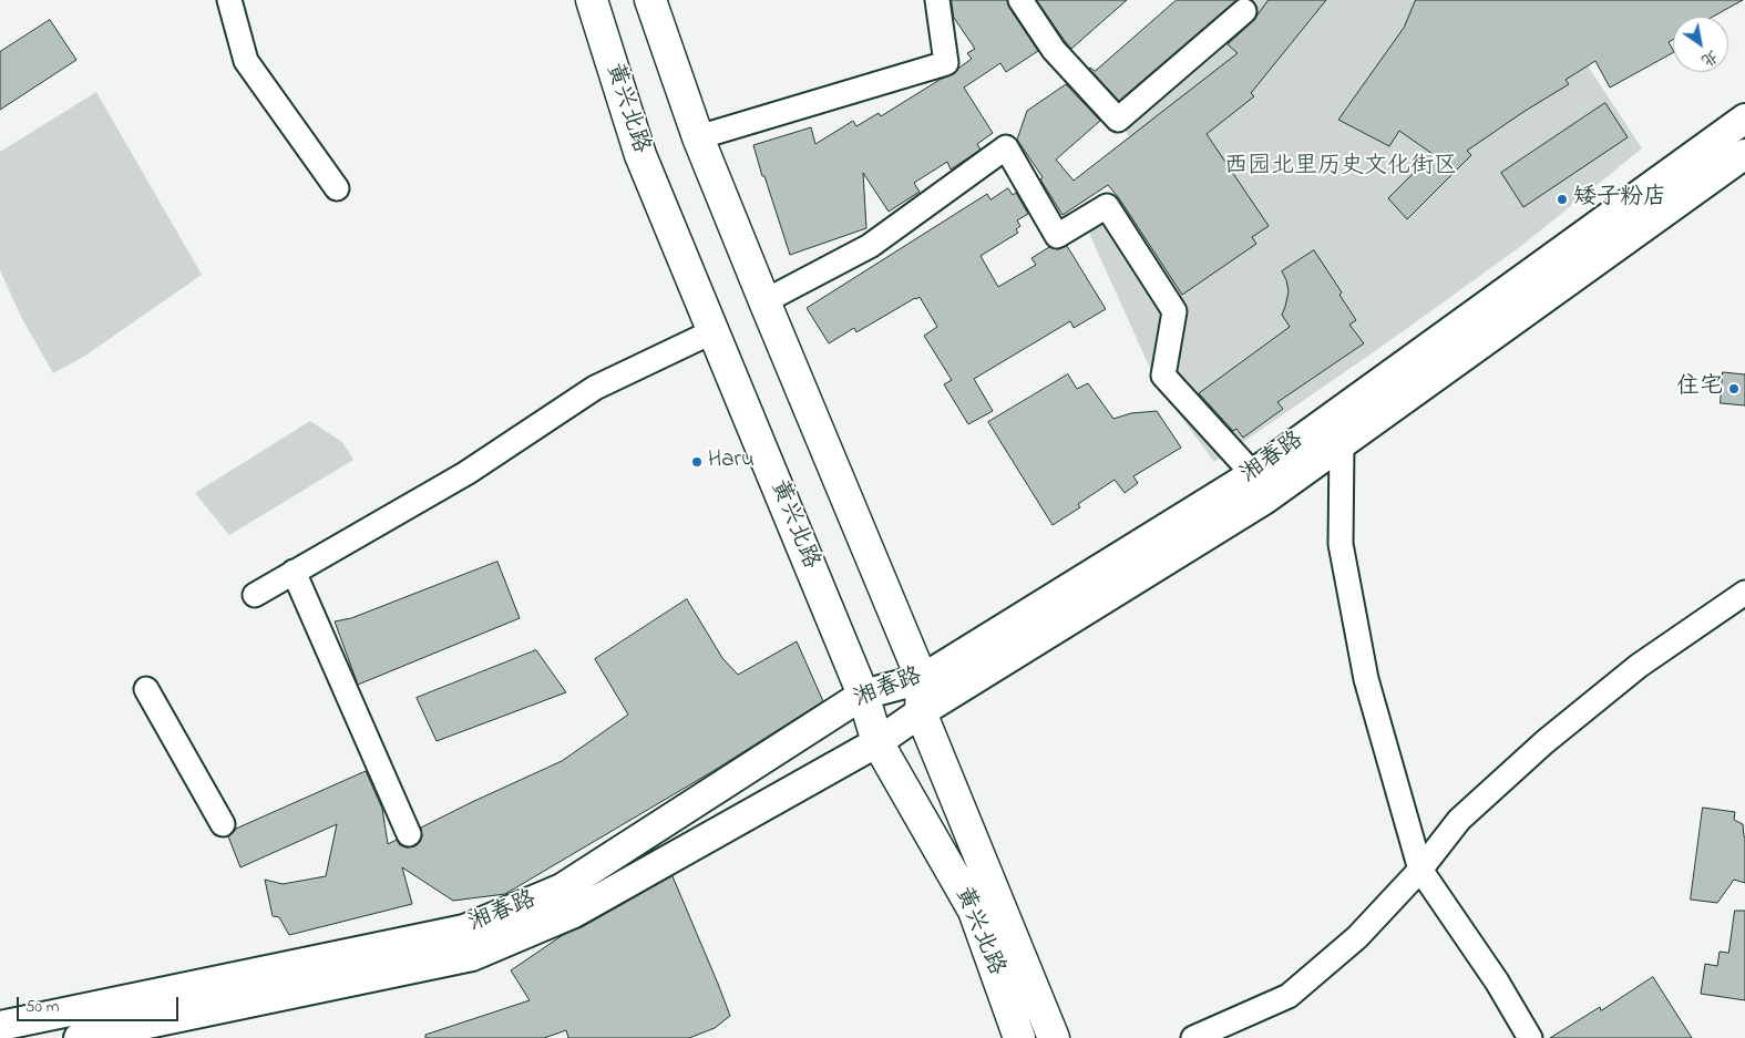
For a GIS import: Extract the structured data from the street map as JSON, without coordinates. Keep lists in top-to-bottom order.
{
  "streets": {
    "main road": ["黄兴北路"],
    "street": ["湘春路"]
  },
  "crossings": [
    ["黄兴北路", "湘春路"]
  ],
  "parks": ["西园北里历史文化街区"],
  "places": ["矮子粉店", "住宅", "Haru"],
  "scale_bar": "50 m",
  "north": "bottom right"
}
